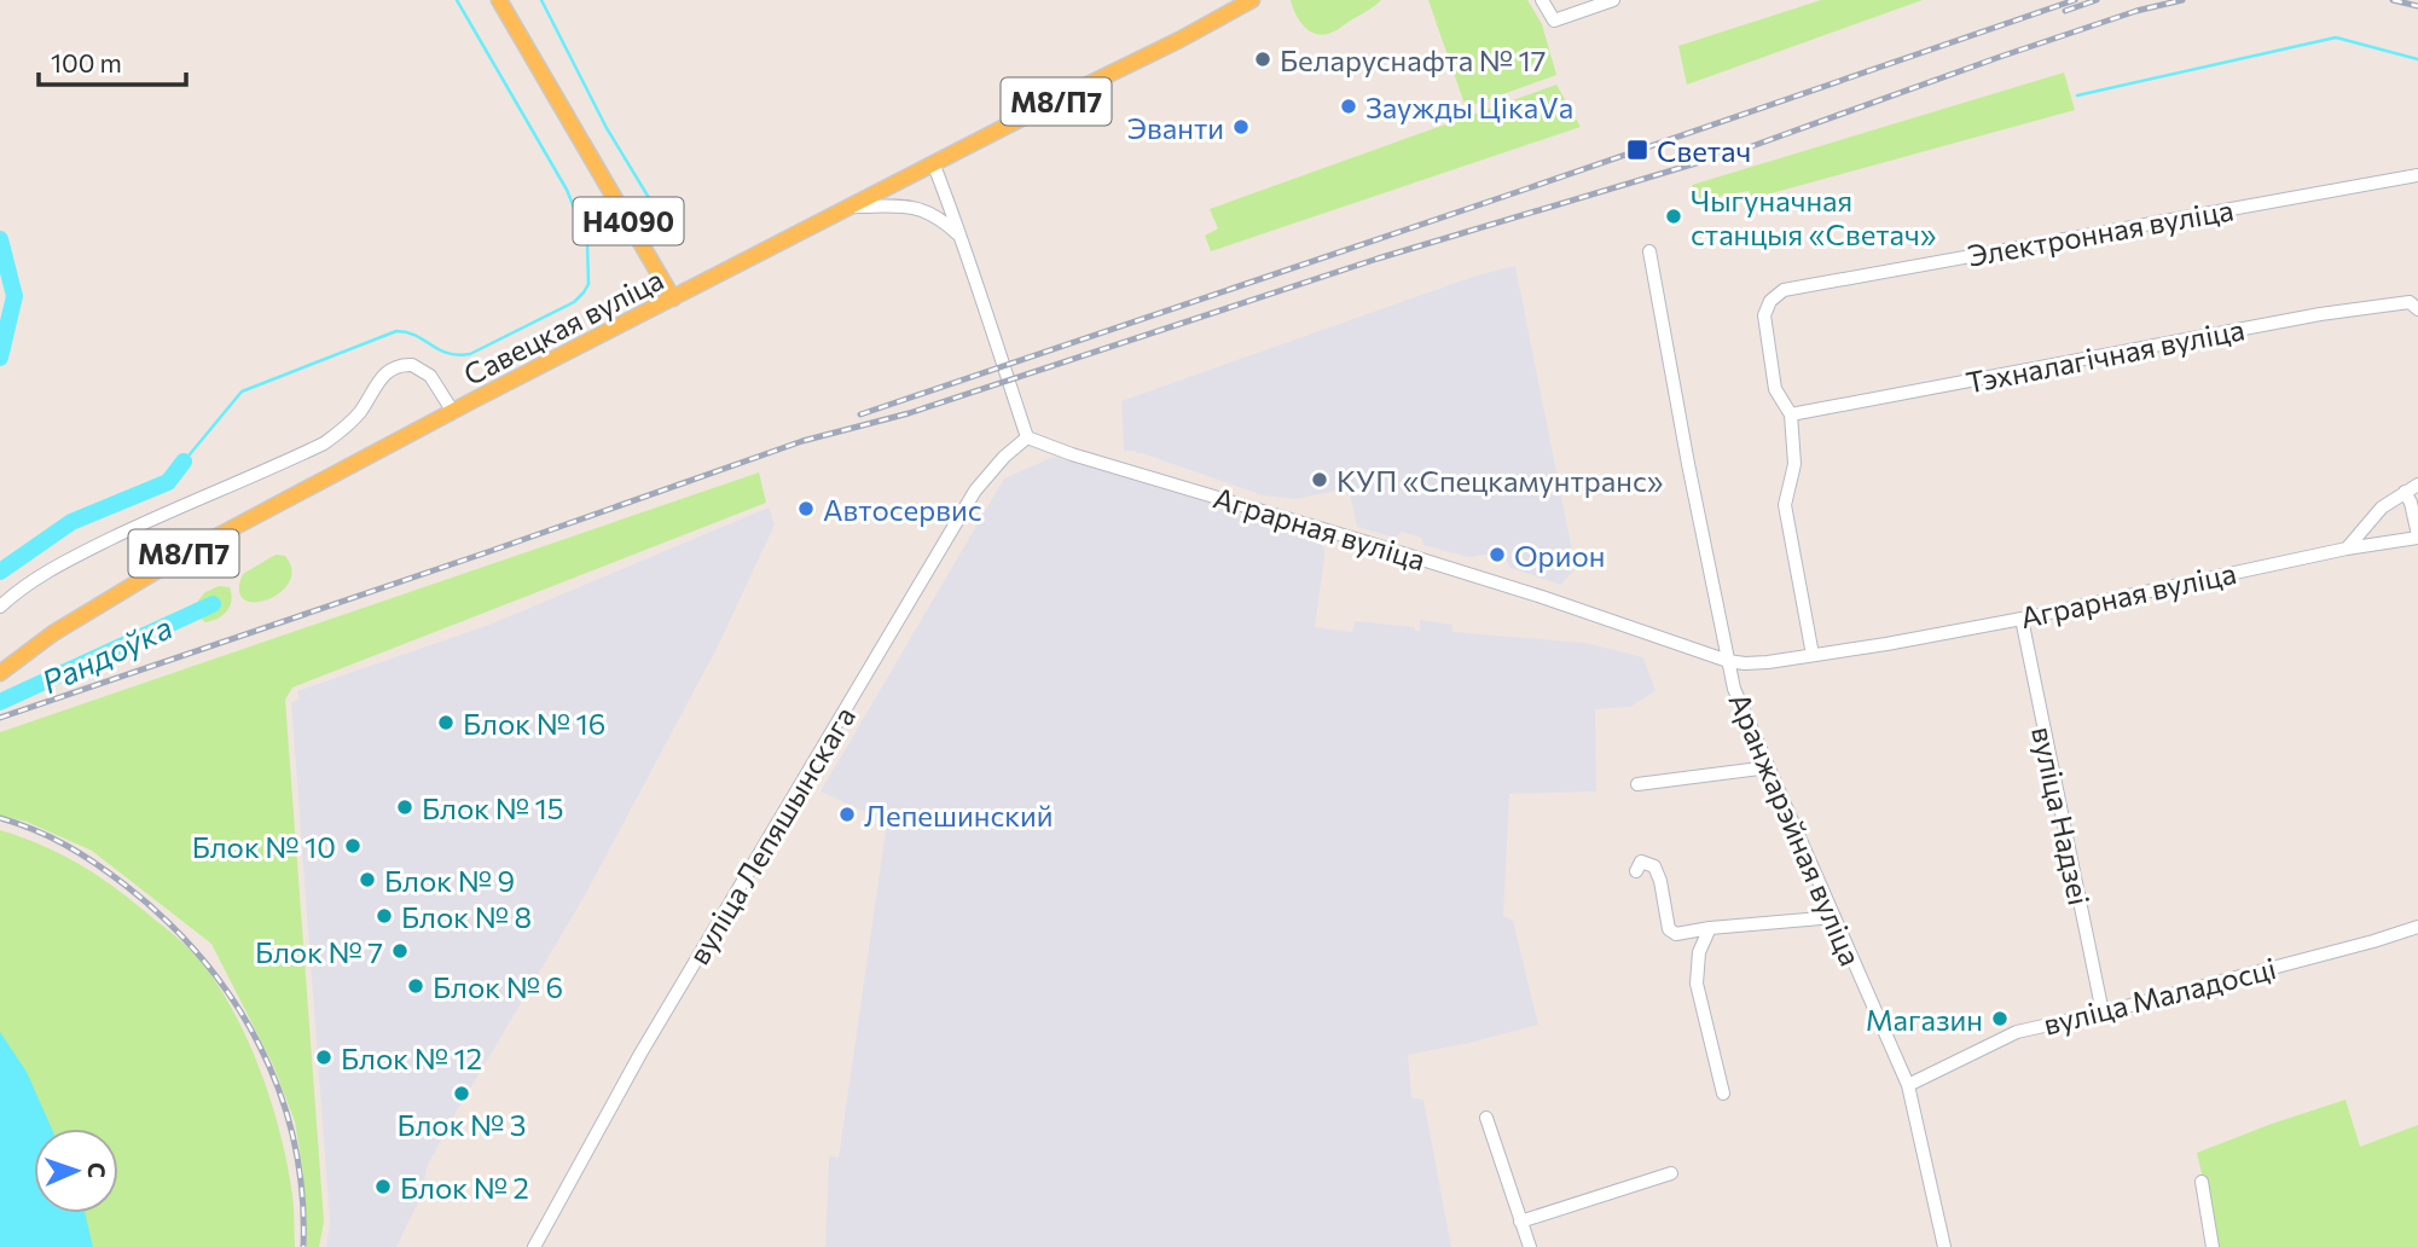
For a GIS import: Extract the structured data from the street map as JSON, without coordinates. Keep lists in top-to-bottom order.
{
  "streets": {
    "main road": ["М8/П7", "Н4090", "Савецкая вуліца"],
    "street": [
      "Электронная вуліца",
      "Тэхналагічная вуліца",
      "Аграрная вуліца",
      "вуліца Надзеі",
      "Аранжарэйная вуліца",
      "вуліца Лепяшынскага",
      "вуліца Маладосці"
    ]
  },
  "crossings": [
    ["Н4090", "Савецкая вуліца"],
    ["Электронная вуліца", "Тэхналагічная вуліца"],
    ["Аграрная вуліца", "вуліца Надзеі"],
    ["Аграрная вуліца", "Аранжарэйная вуліца"],
    ["Аграрная вуліца", "вуліца Лепяшынскага"],
    ["вуліца Надзеі", "вуліца Маладосці"],
    ["Аранжарэйная вуліца", "вуліца Маладосці"]
  ],
  "water": ["Рандоўка"],
  "places": {
    "other": [
      "Беларуснафта № 17",
      "Заужды ЦікаVа",
      "Эванти",
      "Чыгуначная станцыя «Светач»",
      "КУП «Спецкамунтранс»",
      "Автосервис",
      "Орион",
      "Блок № 16",
      "Блок № 15",
      "Лепешинский",
      "Блок № 10",
      "Блок № 9",
      "Блок № 8",
      "Блок № 7",
      "Блок № 6",
      "Магазин",
      "Блок № 12",
      "Блок № 3",
      "Блок № 2"
    ],
    "transit": ["Светач"]
  },
  "scale_bar": "100 m",
  "north": "right"
}
